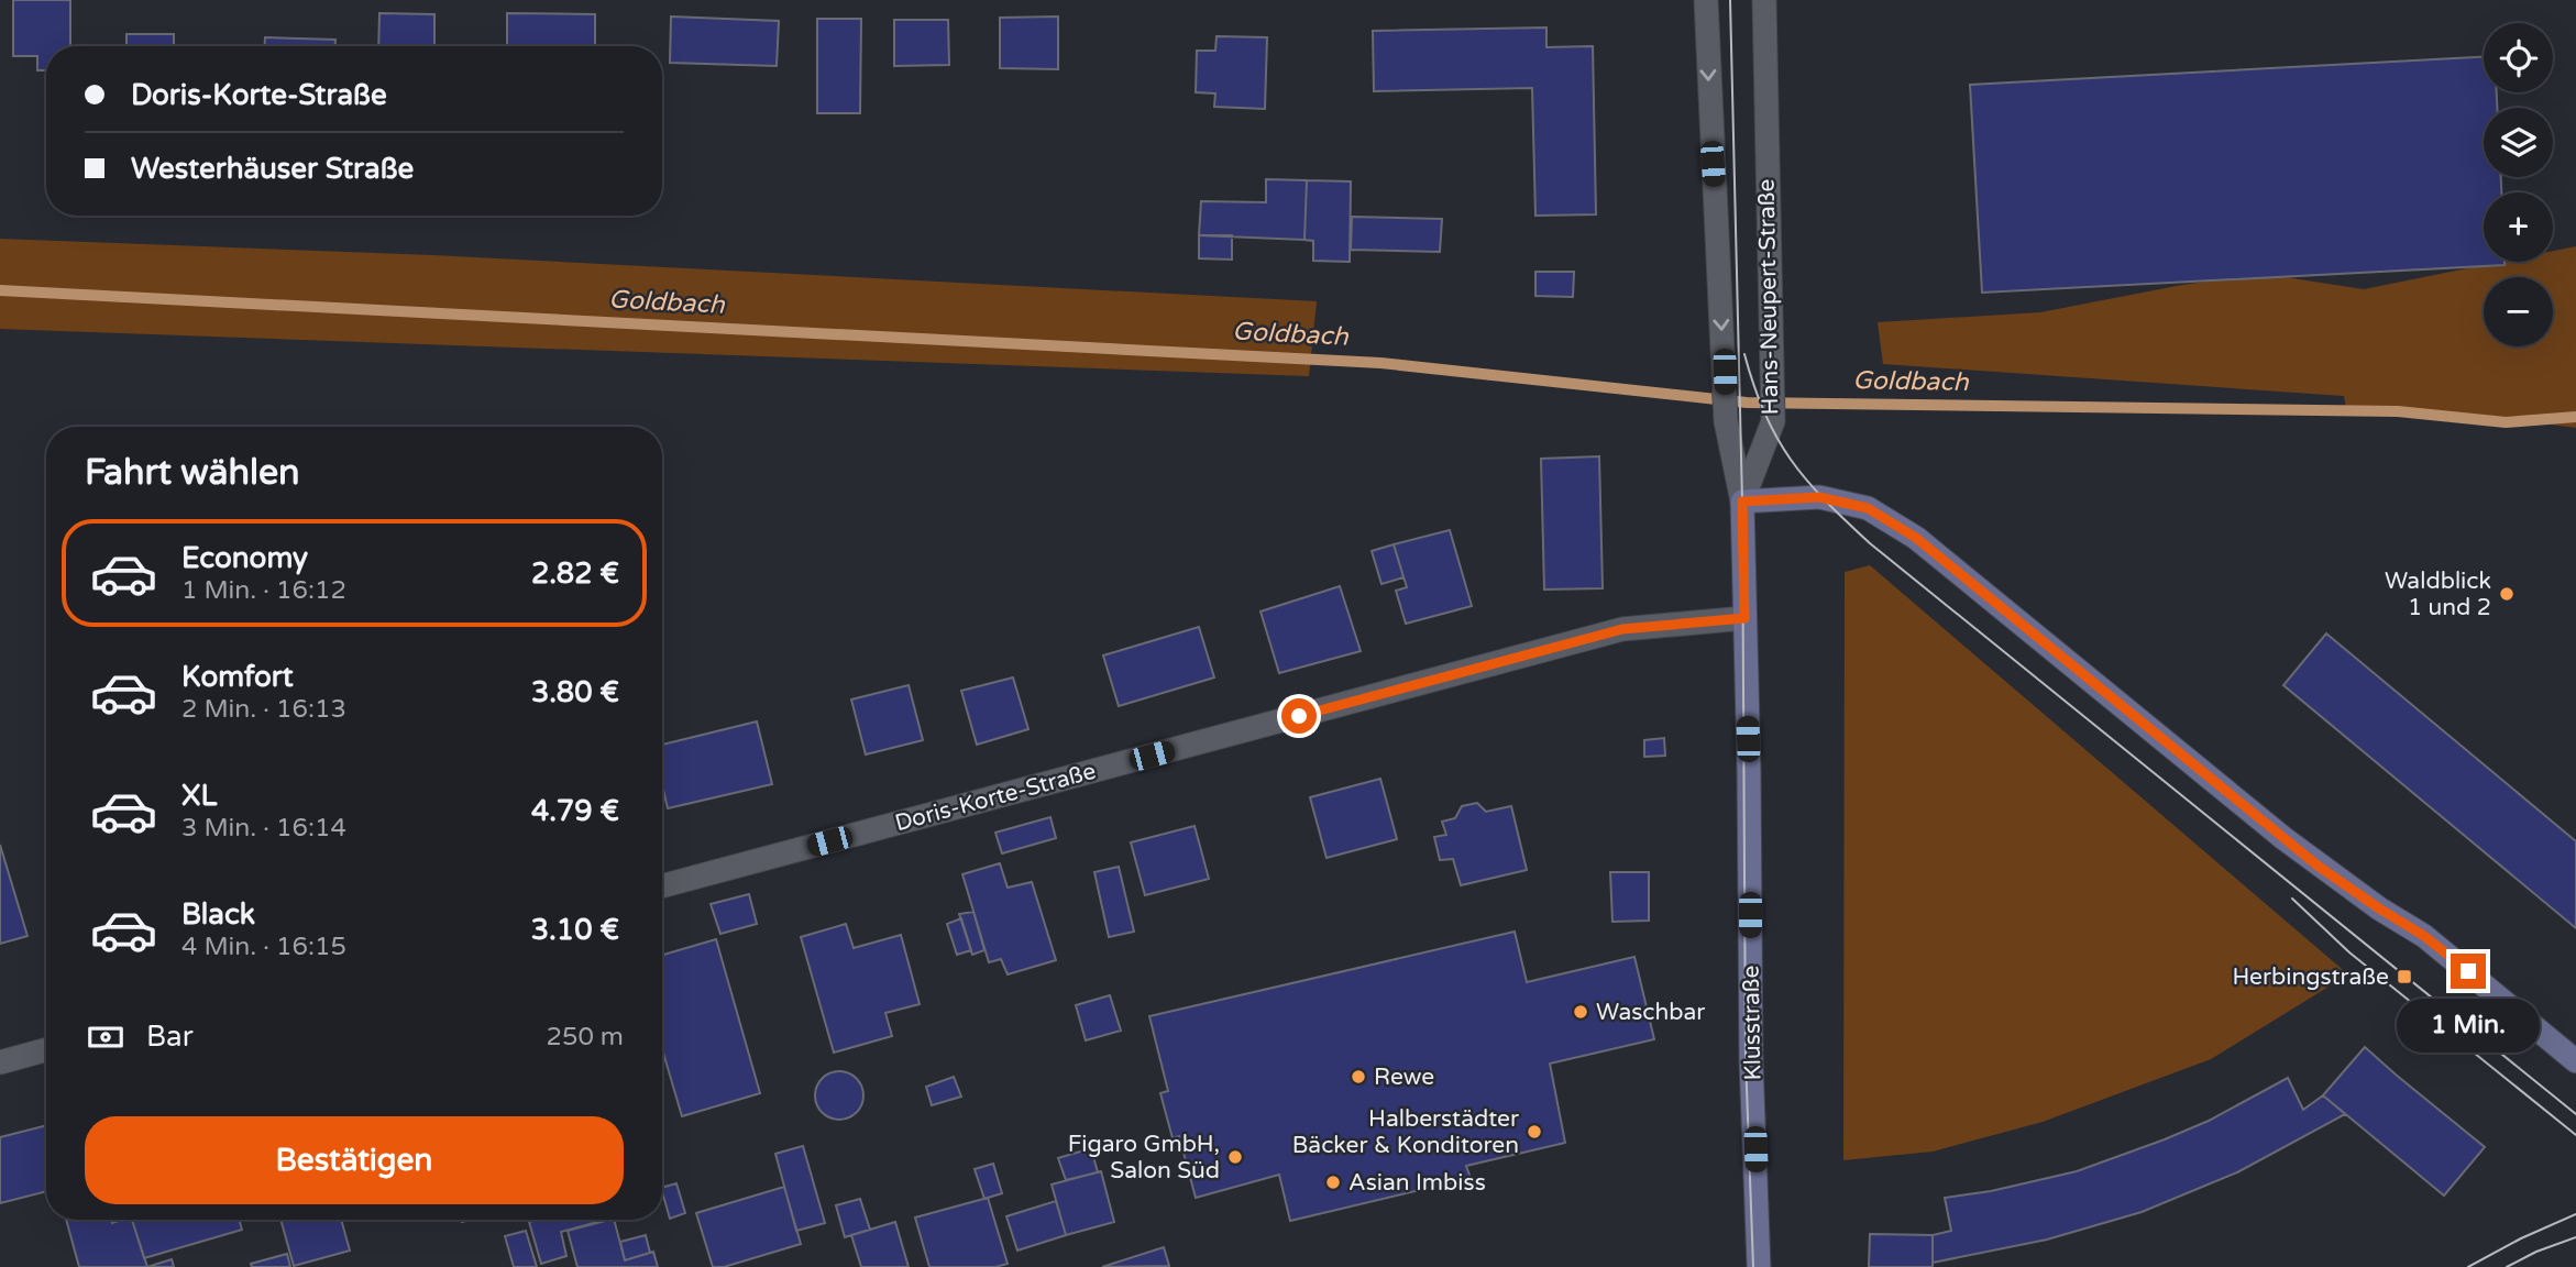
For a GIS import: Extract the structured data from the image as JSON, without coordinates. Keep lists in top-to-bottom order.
{
  "streets": {
    "street": ["Hans-Neupert-Straße", "Doris-Korte-Straße", "Klusstraße"]
  },
  "crossings": [
    ["Hans-Neupert-Straße", "Klusstraße"],
    ["Doris-Korte-Straße", "Klusstraße"]
  ],
  "water": ["Goldbach"],
  "places": {
    "other": [
      "Waldblick 1 und 2",
      "Waschbar",
      "Rewe",
      "Halberstädter Bäcker & Konditoren",
      "Figaro GmbH, Salon Süd",
      "Asian Imbiss"
    ],
    "transit": ["Herbingstraße"]
  },
  "page": {
    "map_buttons": ["+", "−"],
    "banner": ["Doris-Korte-Straße", "Westerhäuser Straße"],
    "heading": "Fahrt wählen",
    "list": [
      {
        "name": "Economy",
        "note": "1 Min. · 16:12",
        "value": "2.82 €"
      },
      {
        "name": "Komfort",
        "note": "2 Min. · 16:13",
        "value": "3.80 €"
      },
      {
        "name": "XL",
        "note": "3 Min. · 16:14",
        "value": "4.79 €"
      },
      {
        "name": "Black",
        "note": "4 Min. · 16:15",
        "value": "3.10 €"
      }
    ],
    "pay": ["Bar", "250 m"],
    "bubble": "1 Min.",
    "buttons": "Bestätigen"
  }
}
